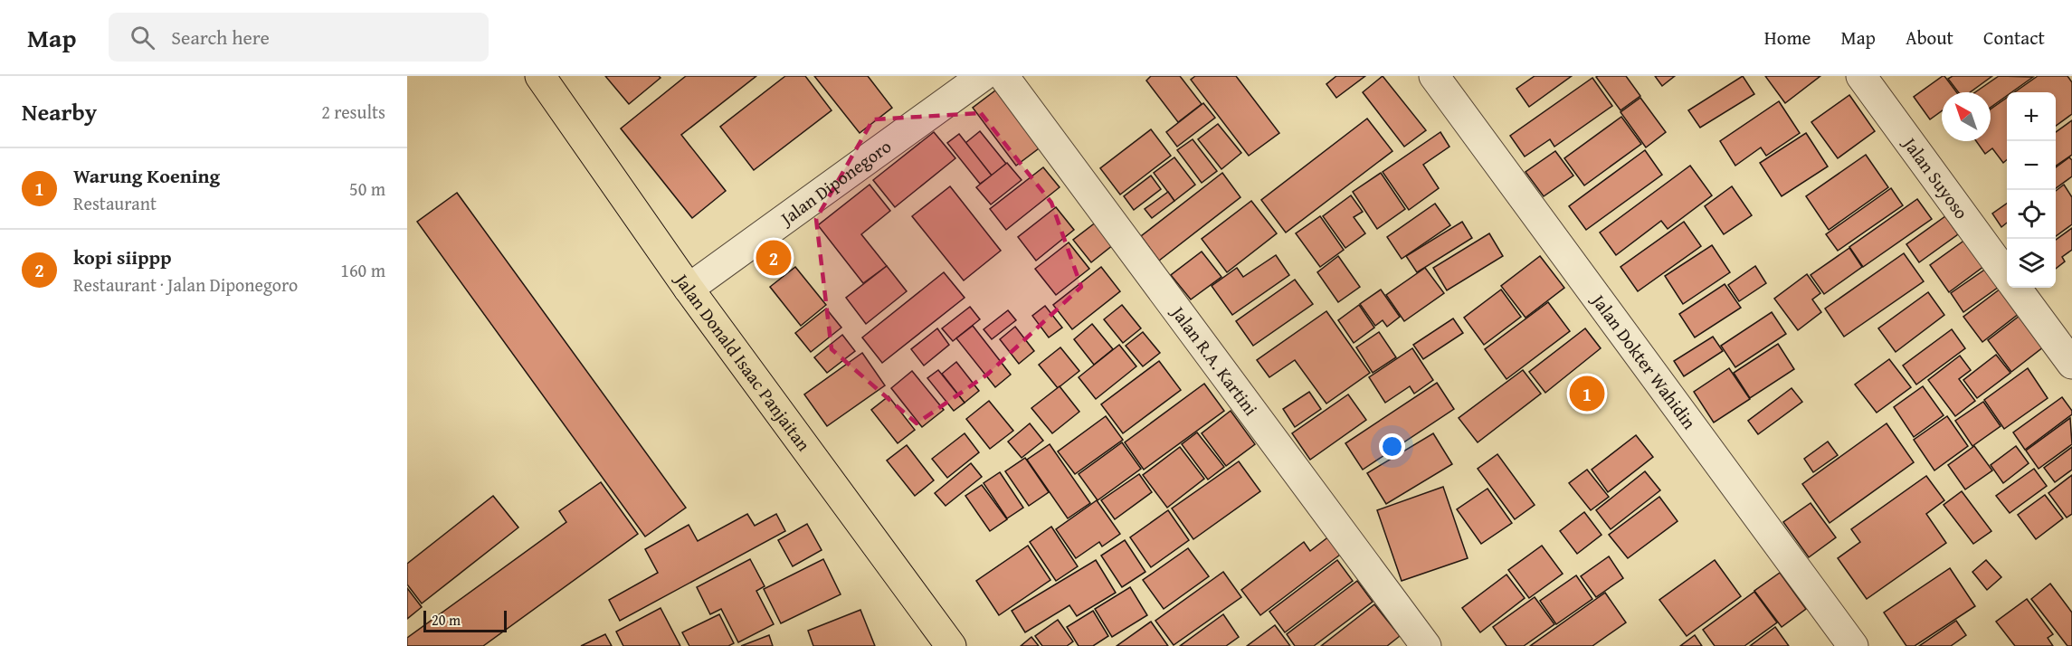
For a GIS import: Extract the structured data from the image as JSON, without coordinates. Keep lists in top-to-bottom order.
{
  "streets": {
    "main road": ["Jalan Donald Isaac Panjaitan"],
    "street": [
      "Jalan Suyoso",
      "Jalan Diponegoro",
      "Jalan R.A. Kartini",
      "Jalan Dokter Wahidin"
    ]
  },
  "crossings": [
    ["Jalan Diponegoro", "Jalan Donald Isaac Panjaitan"]
  ],
  "scale_bar": "20 m",
  "north": "top left",
  "page": {
    "header": "Map",
    "search": "Search here",
    "nav": [
      "Home",
      "Map",
      "About",
      "Contact"
    ],
    "heading": ["Nearby", "2 results"],
    "map_buttons": ["+", "−"],
    "list": [
      {
        "mark": "1",
        "name": "Warung Koening",
        "note": "Restaurant",
        "value": "50 m"
      },
      {
        "mark": "2",
        "name": "kopi siippp",
        "note": "Restaurant · Jalan Diponegoro",
        "value": "160 m"
      }
    ],
    "pins": ["2", "1"],
    "scale": "20 m"
  }
}
